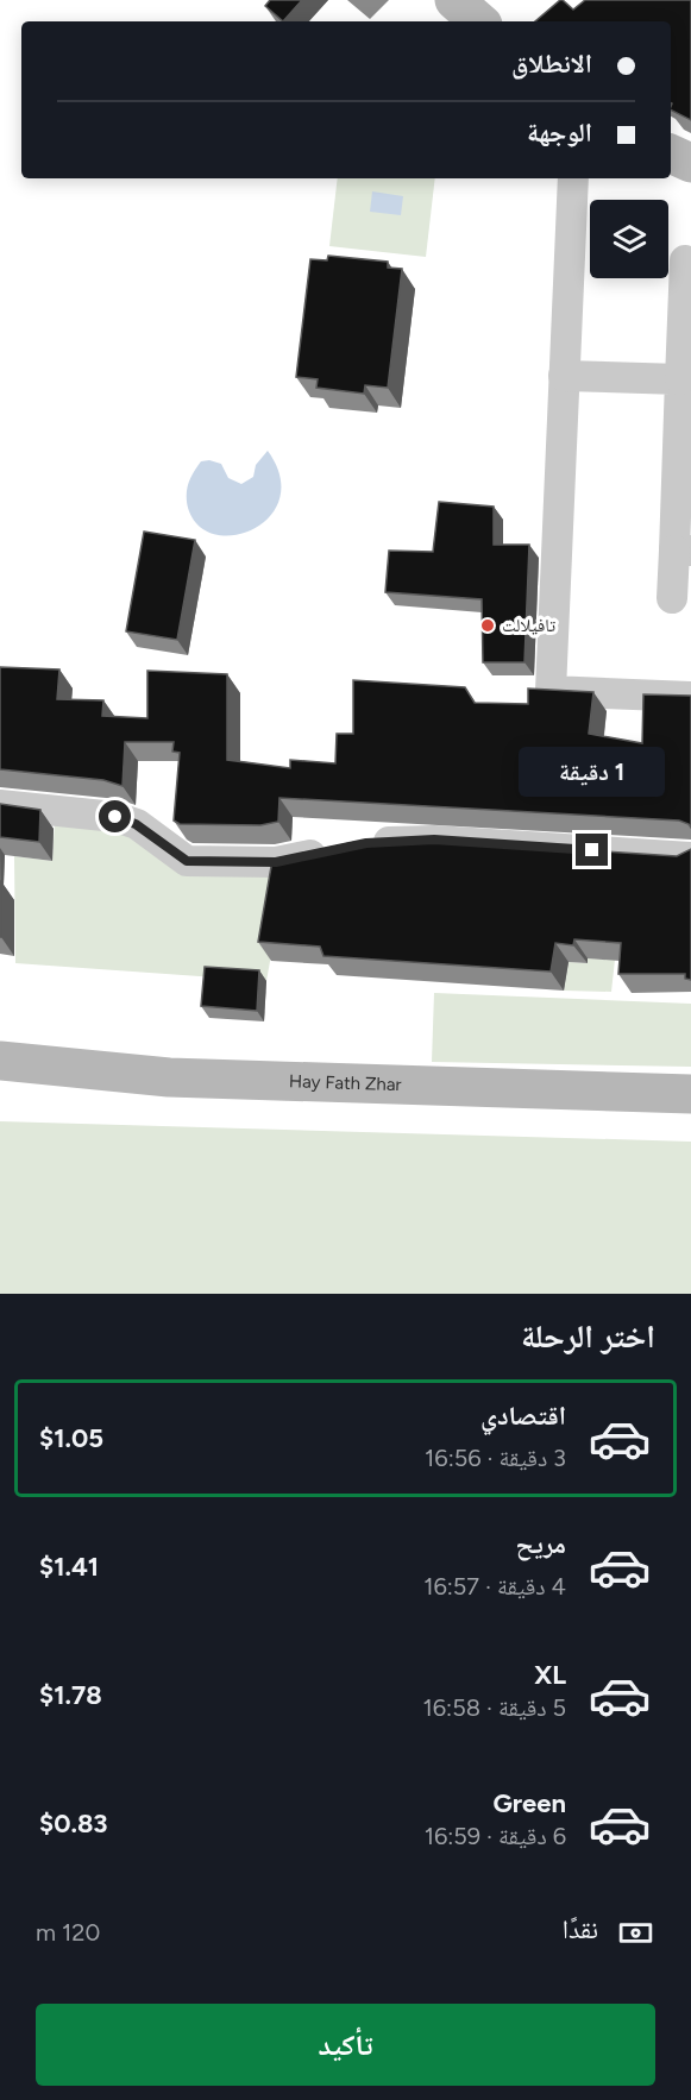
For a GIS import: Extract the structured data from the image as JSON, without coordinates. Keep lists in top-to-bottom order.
{
  "streets": {
    "street": ["Hay Fath Zhar"]
  },
  "places": ["تافيلالت"],
  "page": {
    "banner": ["الانطلاق", "الوجهة"],
    "bubble": "1 دقيقة",
    "heading": "اختر الرحلة",
    "list": [
      {
        "name": "اقتصادي",
        "note": "3 دقيقة · 16:56",
        "value": "$1.05"
      },
      {
        "name": "مريح",
        "note": "4 دقيقة · 16:57",
        "value": "$1.41"
      },
      {
        "name": "XL",
        "note": "5 دقيقة · 16:58",
        "value": "$1.78"
      },
      {
        "name": "Green",
        "note": "6 دقيقة · 16:59",
        "value": "$0.83"
      }
    ],
    "pay": ["نقدًا", "120 m"],
    "buttons": "تأكيد"
  }
}
